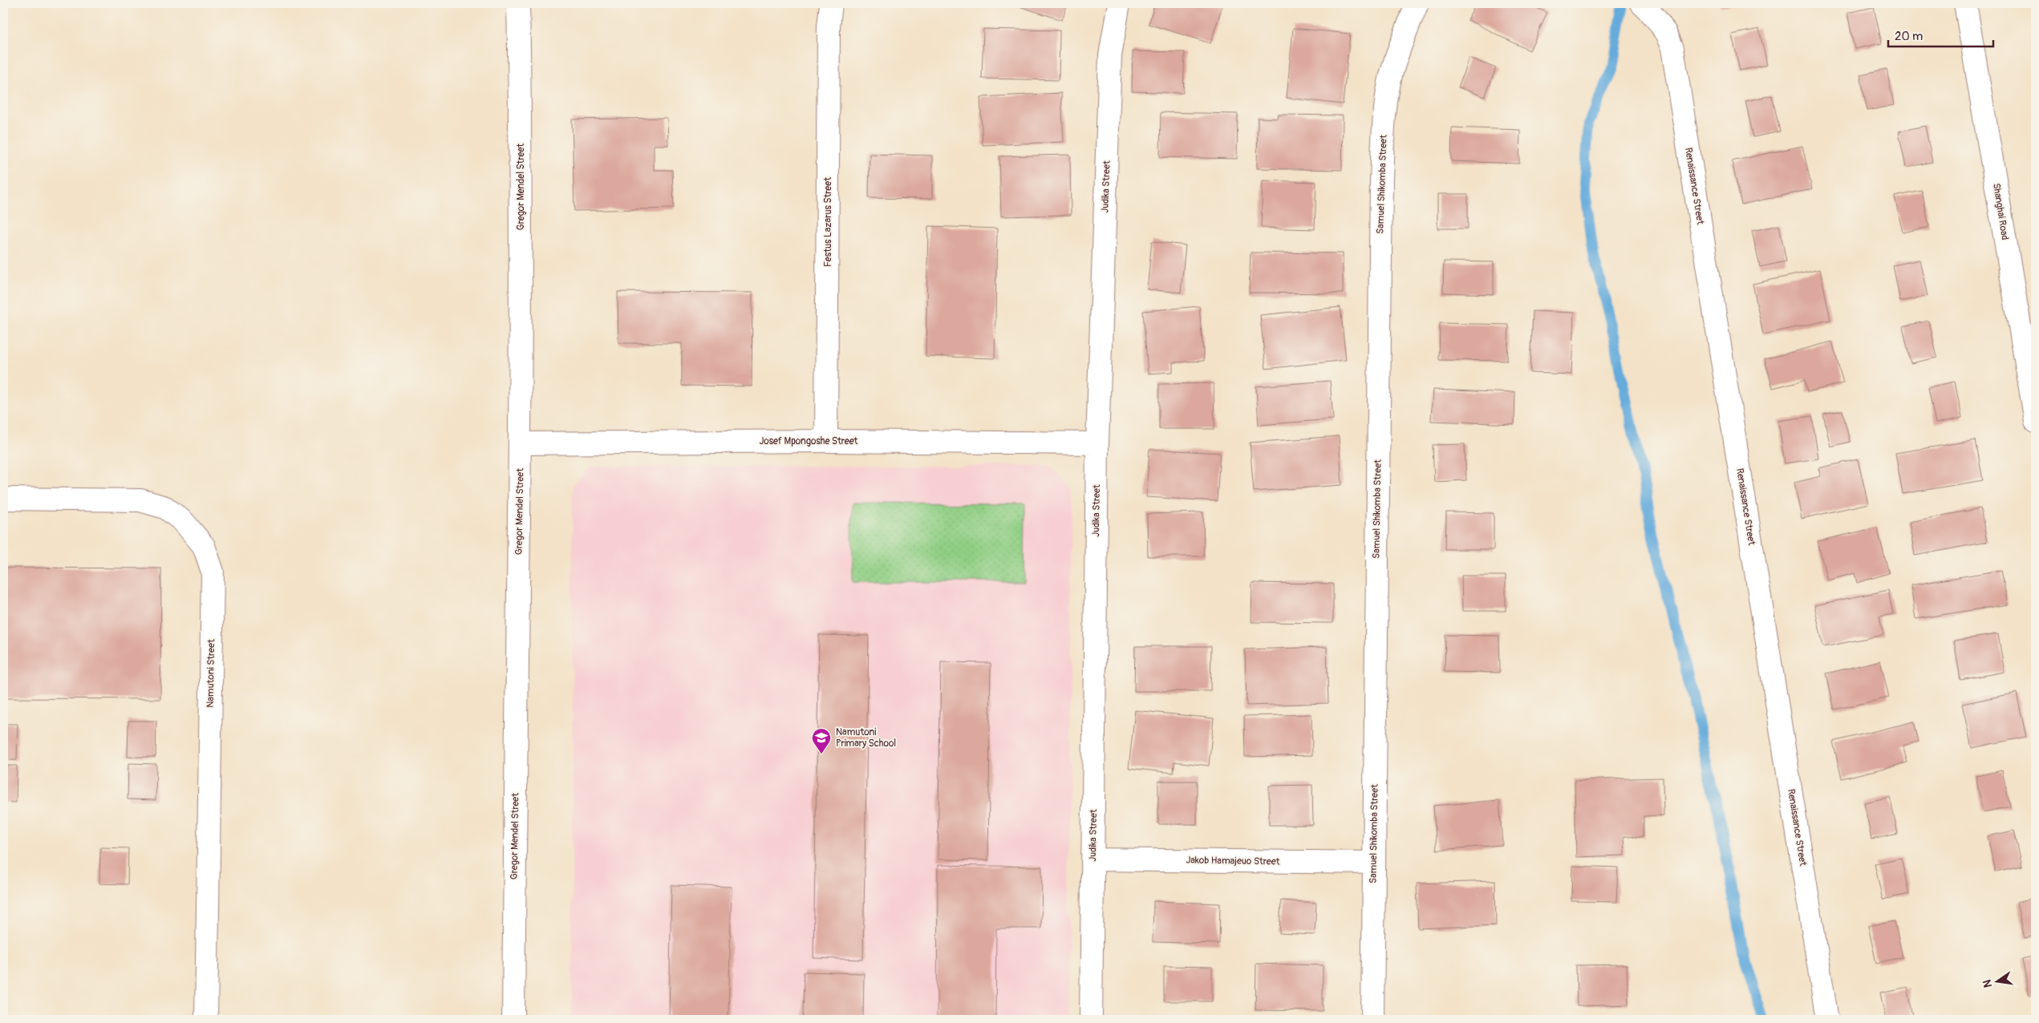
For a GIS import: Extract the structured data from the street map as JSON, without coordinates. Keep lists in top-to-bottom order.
{
  "streets": {
    "street": [
      "Samuel Shikomba Street",
      "Renaissance Street",
      "Gregor Mendel Street",
      "Judika Street",
      "Shanghai Road",
      "Festus Lazarus Street",
      "Josef Mpongoshe Street",
      "Namutoni Street",
      "Jakob Hamajeuo Street"
    ]
  },
  "crossings": [
    ["Samuel Shikomba Street", "Jakob Hamajeuo Street"],
    ["Gregor Mendel Street", "Josef Mpongoshe Street"],
    ["Judika Street", "Josef Mpongoshe Street"],
    ["Judika Street", "Jakob Hamajeuo Street"],
    ["Festus Lazarus Street", "Josef Mpongoshe Street"]
  ],
  "places": {
    "school or university": ["Namutoni Primary School"]
  },
  "scale_bar": "20 m",
  "north": "left"
}
